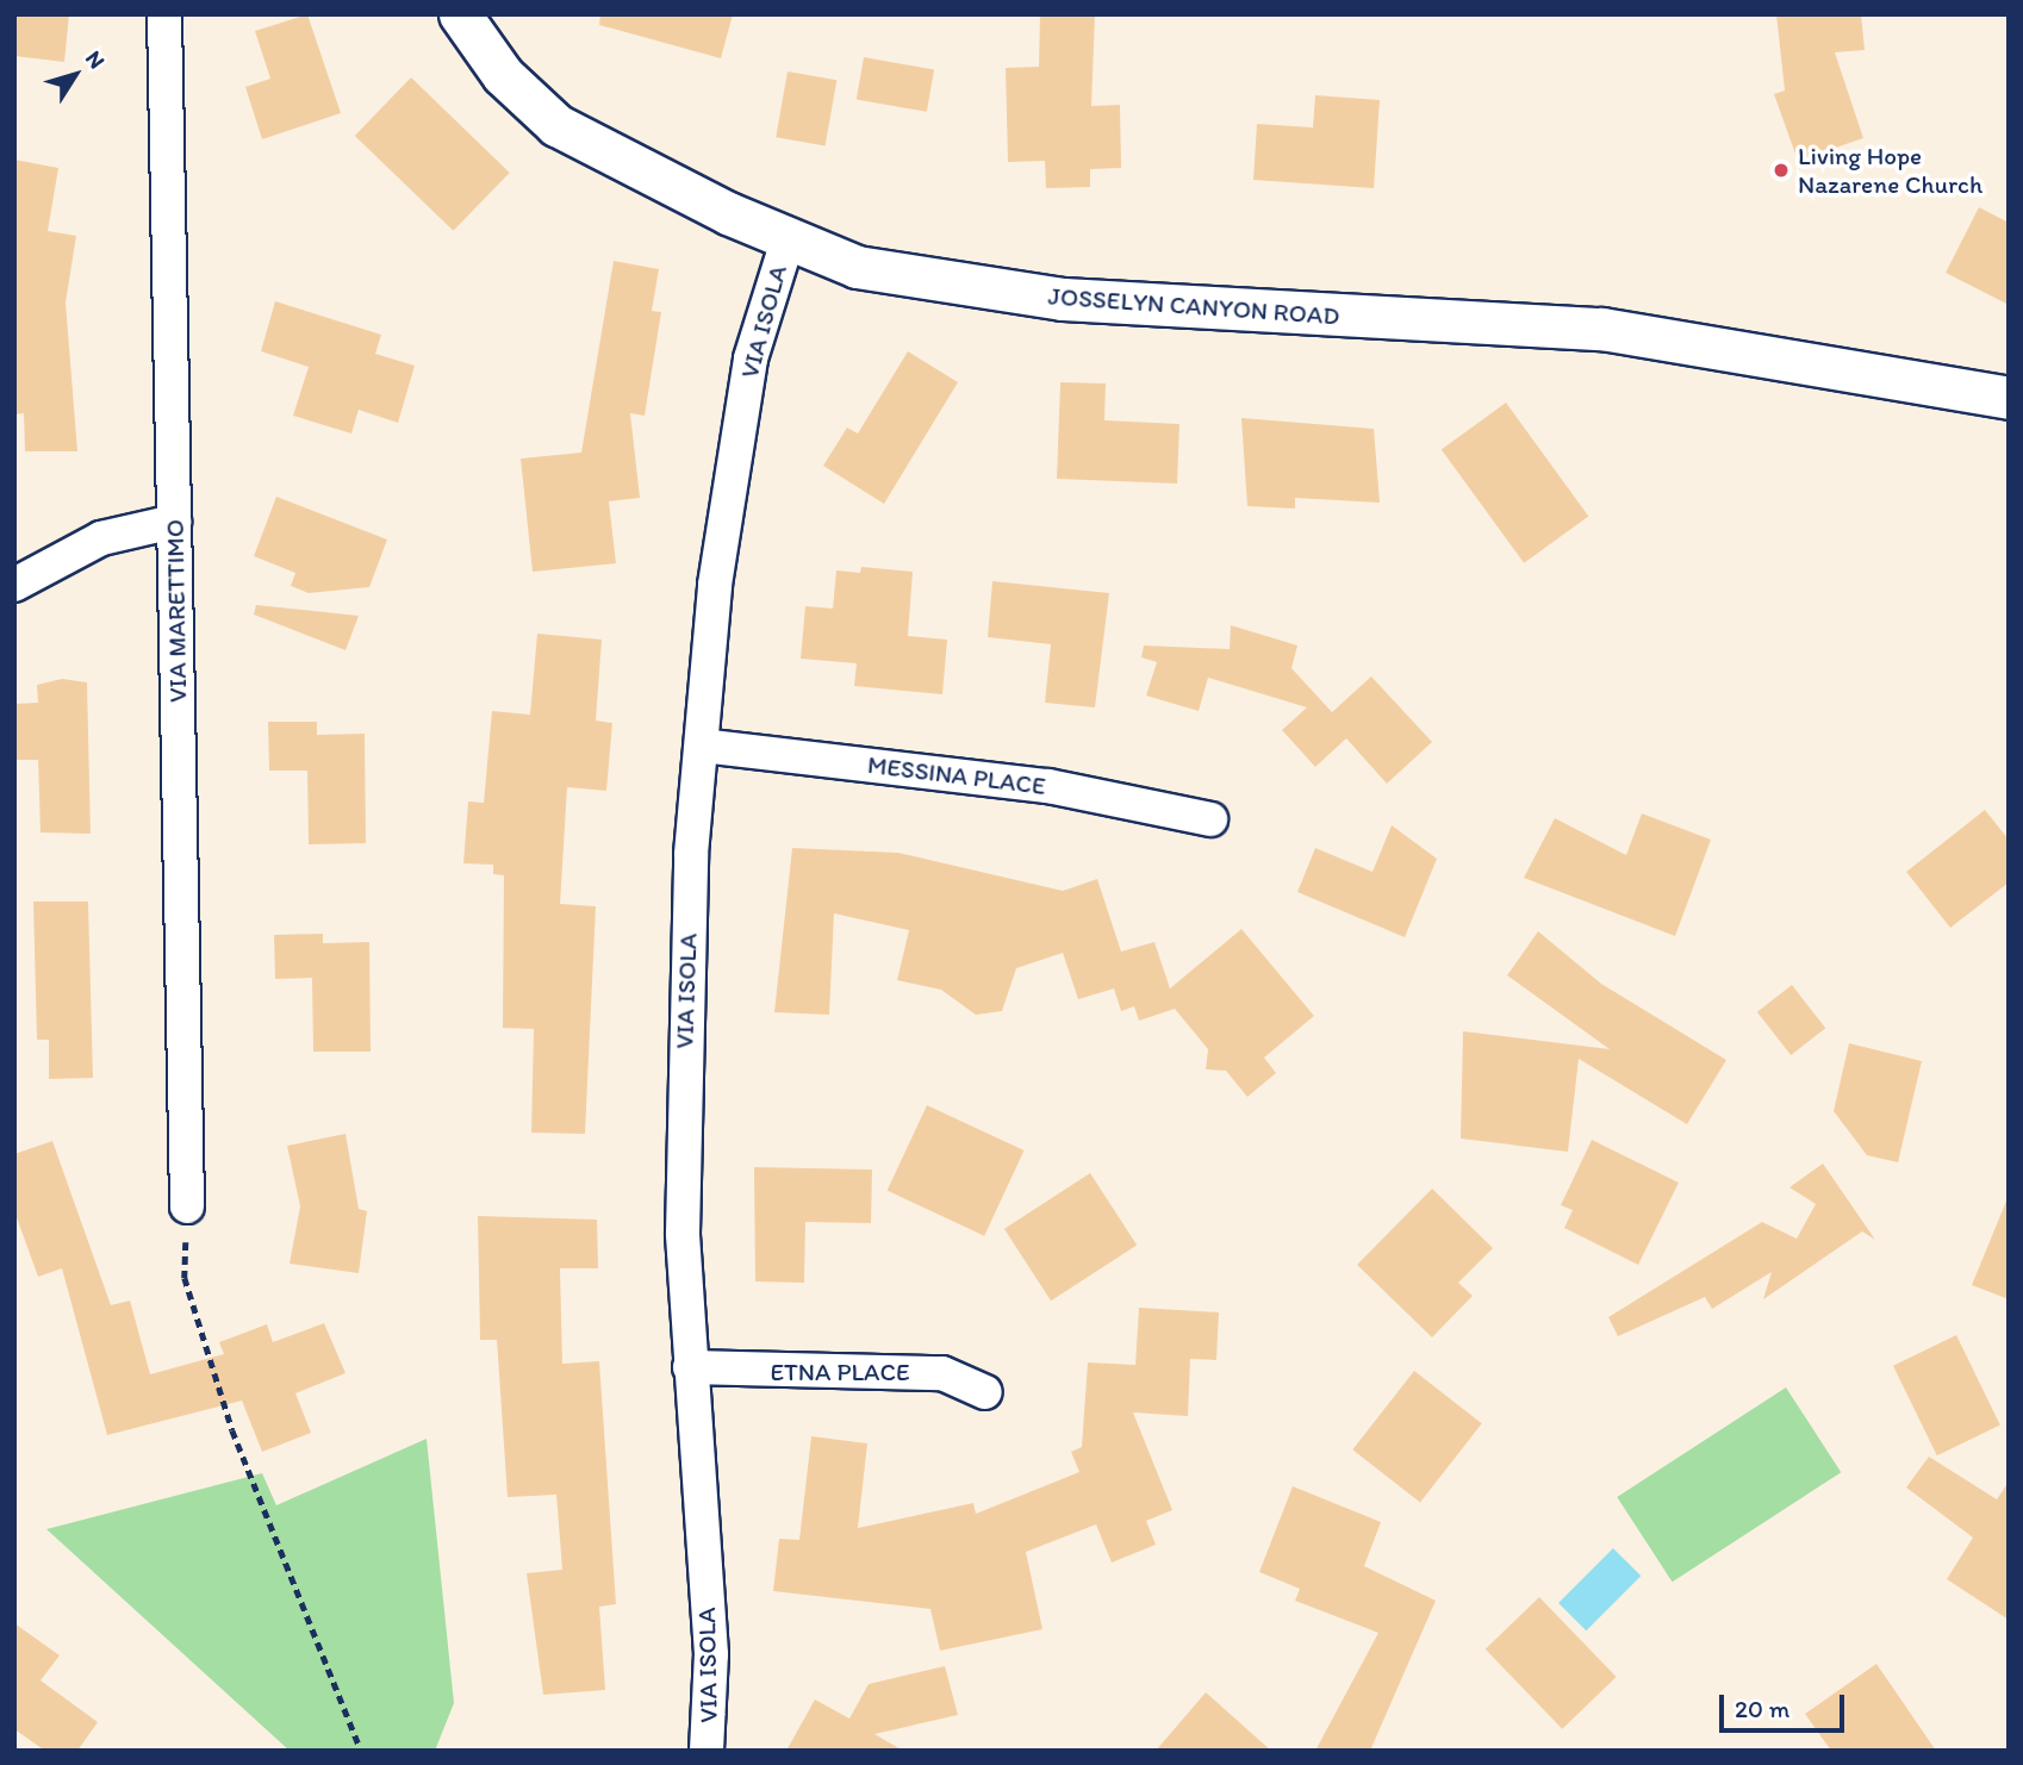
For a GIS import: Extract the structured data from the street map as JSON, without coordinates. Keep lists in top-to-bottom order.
{
  "streets": {
    "street": [
      "JOSSELYN CANYON ROAD",
      "VIA ISOLA",
      "VIA MARETTIMO",
      "MESSINA PLACE",
      "ETNA PLACE"
    ]
  },
  "crossings": [
    ["JOSSELYN CANYON ROAD", "VIA ISOLA"],
    ["VIA ISOLA", "MESSINA PLACE"],
    ["VIA ISOLA", "ETNA PLACE"]
  ],
  "places": ["Living Hope Nazarene Church"],
  "scale_bar": "20 m",
  "north": "top right"
}
